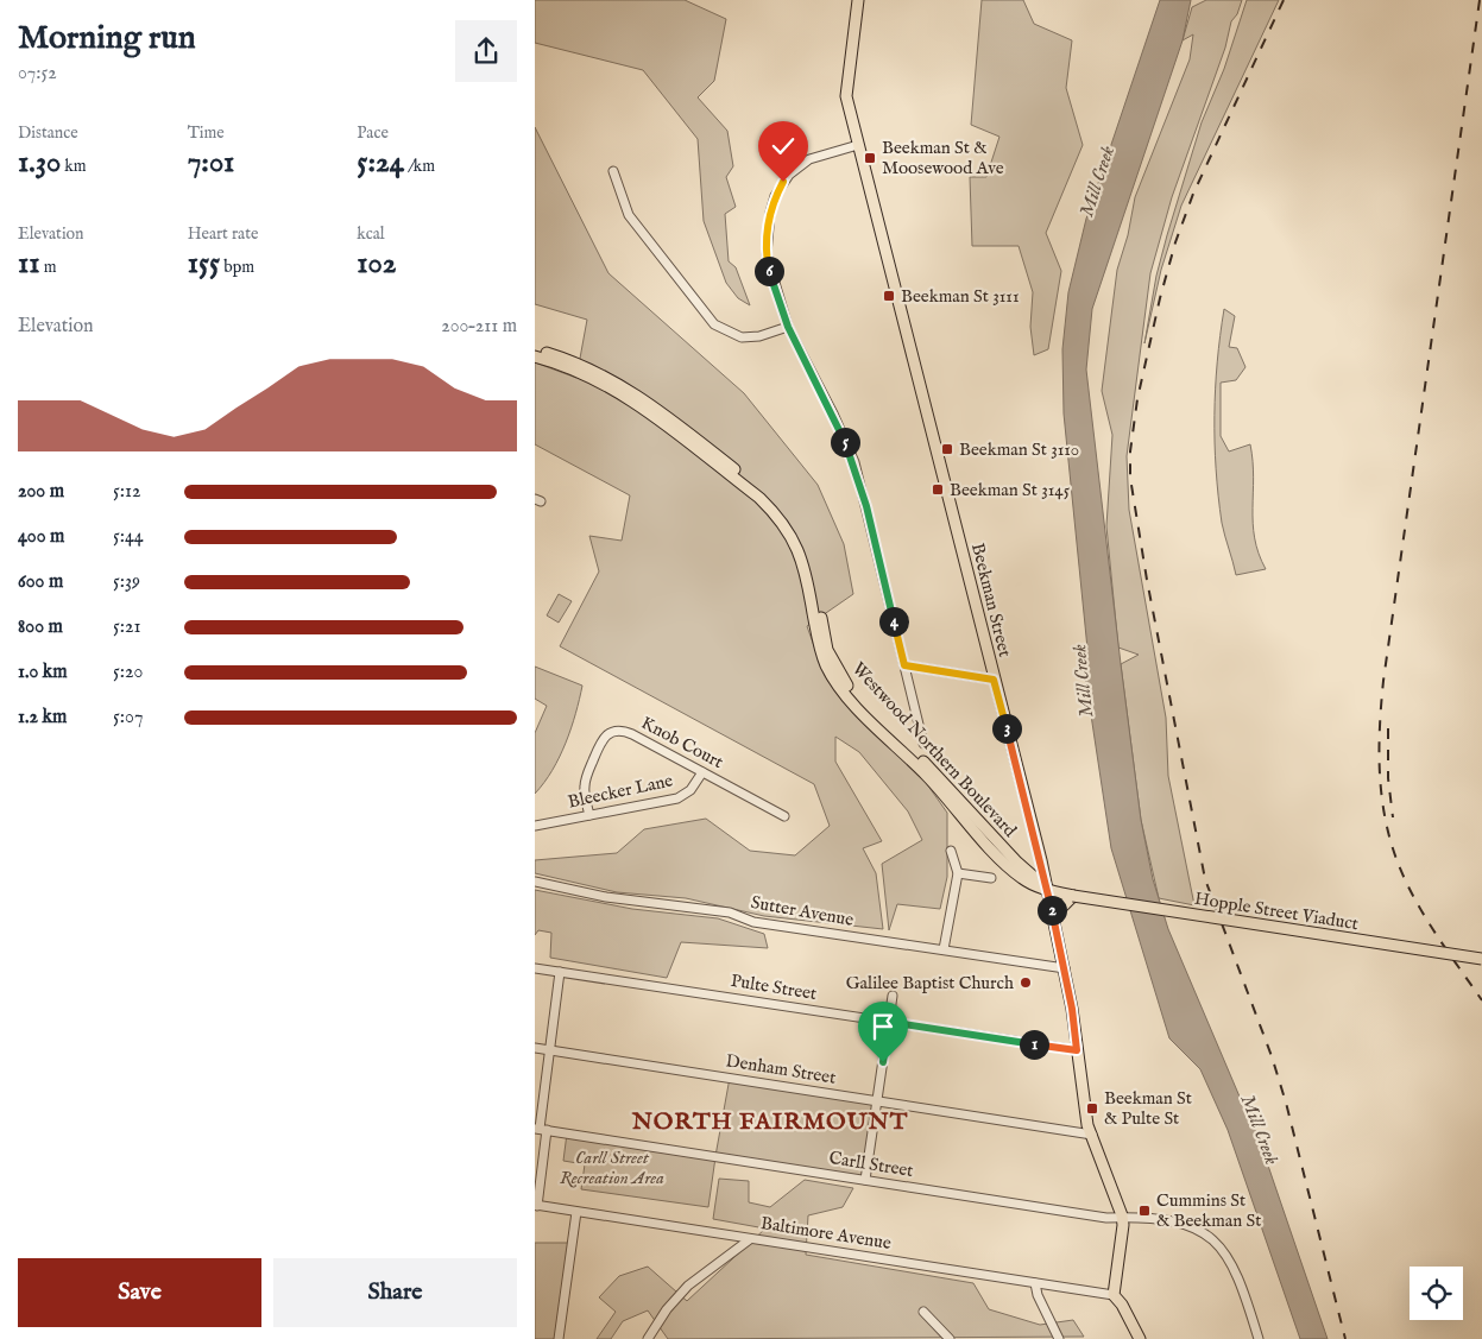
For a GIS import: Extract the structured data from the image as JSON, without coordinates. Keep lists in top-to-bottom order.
{
  "streets": {
    "main road": ["Beekman Street", "Westwood Northern Boulevard", "Hopple Street Viaduct"],
    "street": [
      "Knob Court",
      "Bleecker Lane",
      "Sutter Avenue",
      "Pulte Street",
      "Denham Street",
      "Carll Street",
      "Baltimore Avenue"
    ]
  },
  "crossings": [
    ["Beekman Street", "Westwood Northern Boulevard"],
    ["Beekman Street", "Sutter Avenue"],
    ["Beekman Street", "Hopple Street Viaduct"],
    ["Beekman Street", "Pulte Street"],
    ["Beekman Street", "Denham Street"],
    ["Beekman Street", "Carll Street"],
    ["Beekman Street", "Baltimore Avenue"],
    ["Knob Court", "Bleecker Lane"],
    ["Westwood Northern Boulevard", "Hopple Street Viaduct"]
  ],
  "districts": ["NORTH FAIRMOUNT"],
  "water": ["Mill Creek"],
  "parks": ["Carll Street Recreation Area"],
  "places": {
    "transit": [
      "Beekman St & Moosewood Ave",
      "Beekman St 3111",
      "Beekman St 3110",
      "Beekman St 3145",
      "Beekman St & Pulte St",
      "Cummins St & Beekman St"
    ],
    "other": ["Galilee Baptist Church"]
  },
  "page": {
    "heading": ["Morning run", "07:52"],
    "stats": [
      ["Distance", "1.30 km"],
      ["Time", "7:01"],
      ["Pace", "5:24 /km"],
      ["Elevation", "11 m"],
      ["Heart rate", "155 bpm"],
      ["kcal", "102"]
    ],
    "pins": [
      "6",
      "5",
      "4",
      "3",
      "2",
      "1"
    ],
    "chart": ["Elevation", "200–211 m"],
    "list": [
      {
        "name": "200 m",
        "note": "5:12"
      },
      {
        "name": "400 m",
        "note": "5:44"
      },
      {
        "name": "600 m",
        "note": "5:39"
      },
      {
        "name": "800 m",
        "note": "5:21"
      },
      {
        "name": "1.0 km",
        "note": "5:20"
      },
      {
        "name": "1.2 km",
        "note": "5:07"
      }
    ],
    "buttons": ["Save", "Share"]
  }
}
